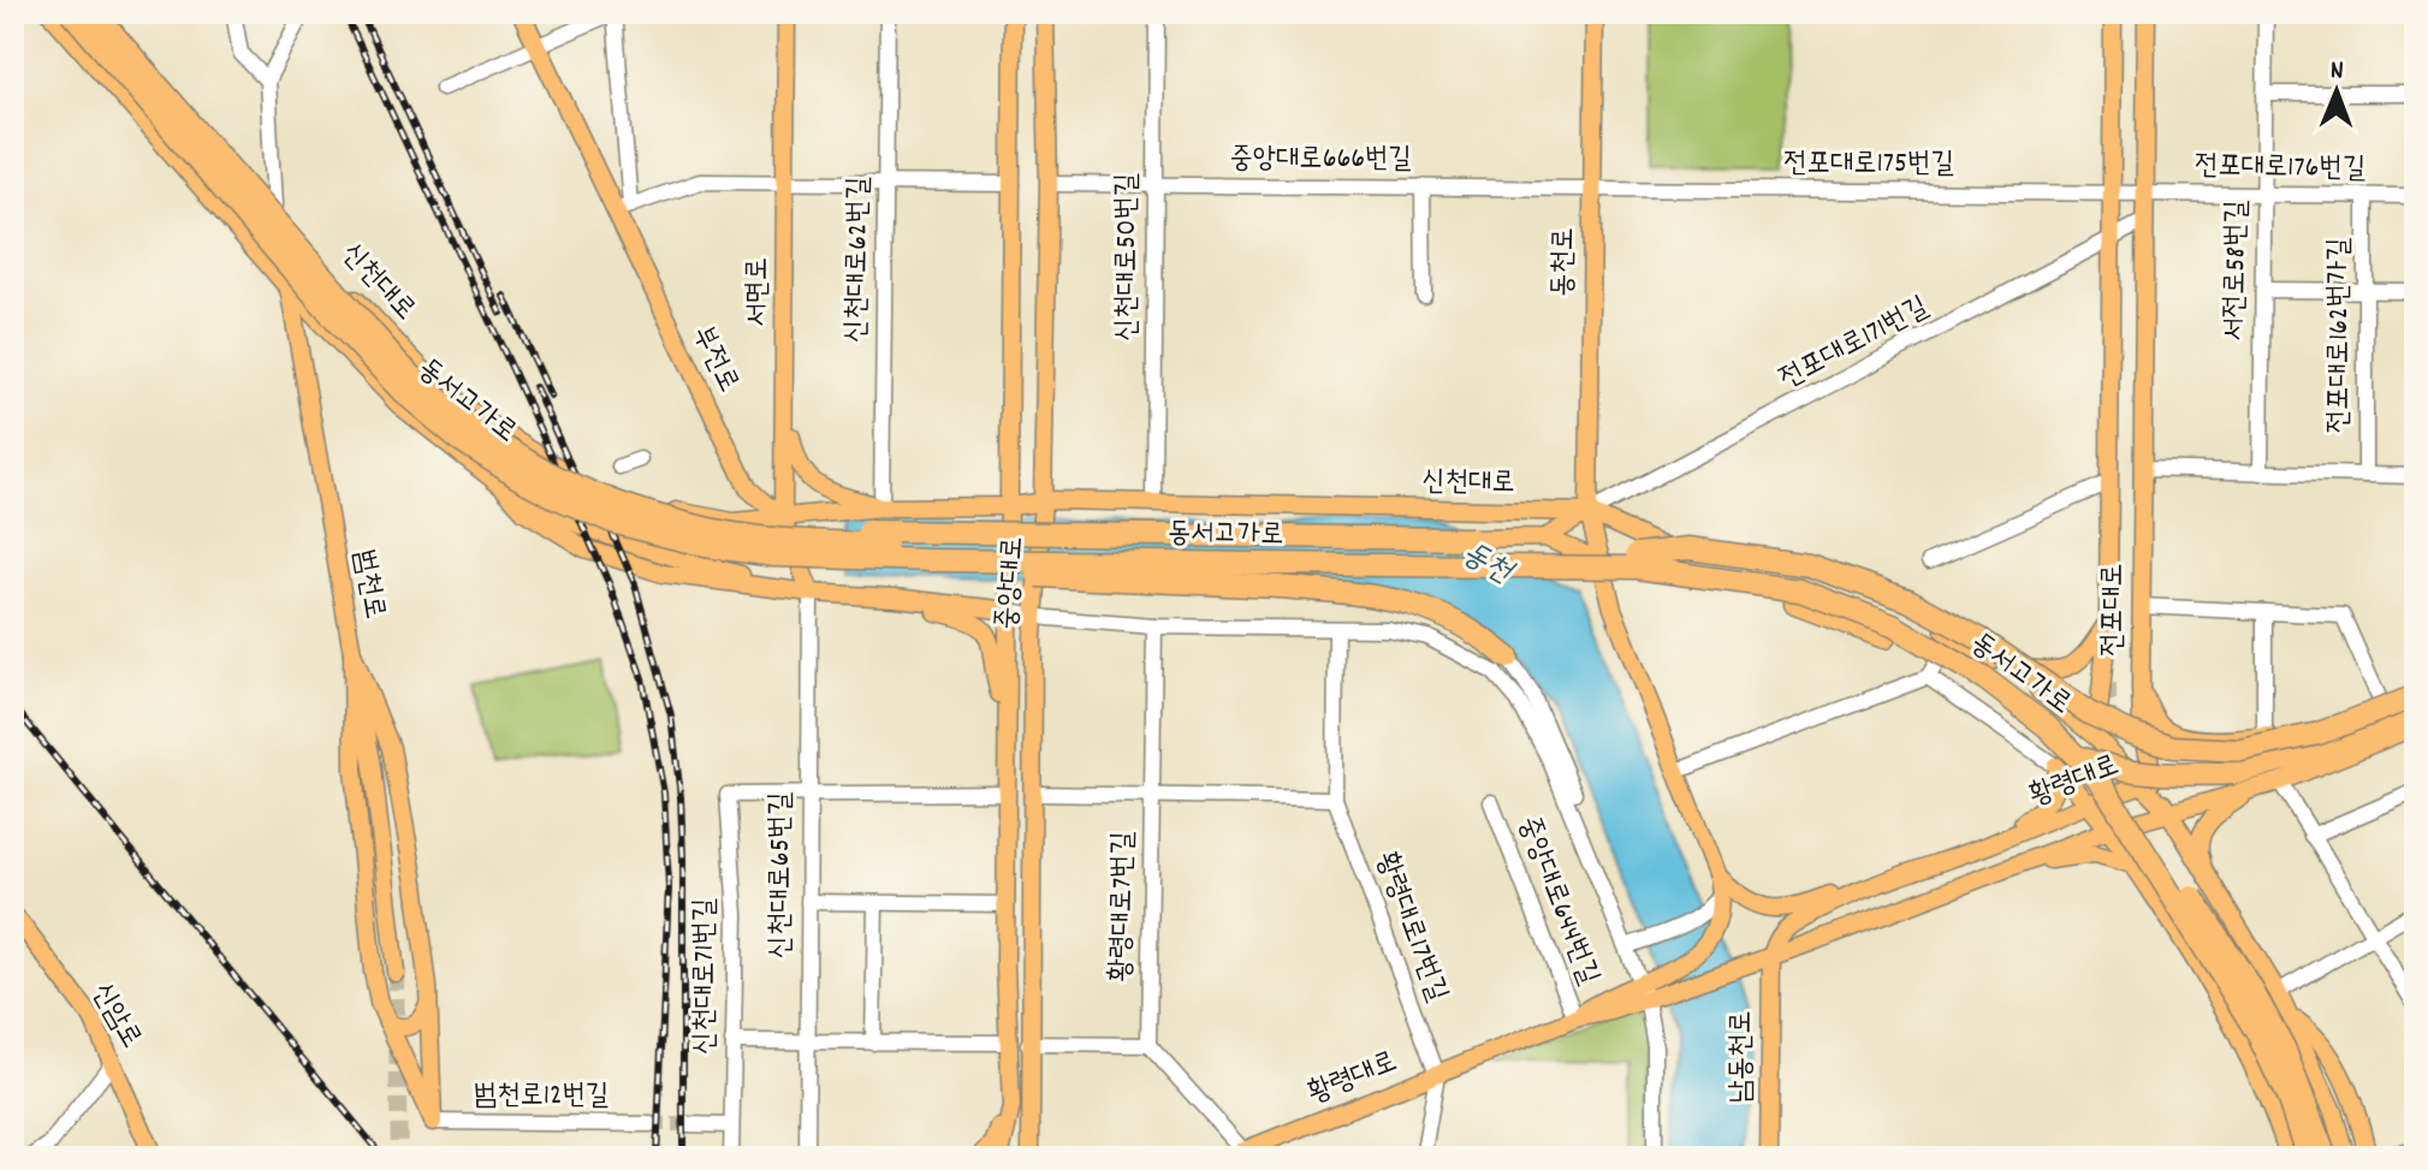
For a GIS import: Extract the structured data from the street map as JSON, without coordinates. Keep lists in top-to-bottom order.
{
  "streets": {
    "highway": ["동서고가로"],
    "main road": [
      "동천로",
      "신천대로",
      "서면로",
      "부전로",
      "중앙대로",
      "범천로",
      "전포대로",
      "황령대로",
      "신암로",
      "남동천로"
    ],
    "street": [
      "중앙대로666번길",
      "전포대로175번길",
      "전포대로176번길",
      "신천대로50번길",
      "신천대로62번길",
      "서전로58번길",
      "전포대로162번가길",
      "전포대로171번길",
      "신천대로65번길",
      "중앙대로644번길",
      "황령대로7번길",
      "황령대로17번길",
      "신천대로71번길",
      "범천로12번길"
    ]
  },
  "crossings": [
    ["중앙대로666번길", "전포대로175번길"],
    ["중앙대로666번길", "신천대로50번길"],
    ["중앙대로666번길", "동천로"],
    ["중앙대로666번길", "중앙대로"],
    ["전포대로175번길", "전포대로176번길"],
    ["전포대로175번길", "동천로"],
    ["전포대로175번길", "전포대로"],
    ["전포대로176번길", "서전로58번길"],
    ["전포대로176번길", "전포대로162번가길"],
    ["전포대로176번길", "전포대로"],
    ["신천대로50번길", "신천대로"],
    ["신천대로62번길", "신천대로"],
    ["신천대로62번길", "서면로"],
    ["동천로", "신천대로"],
    ["동천로", "전포대로171번길"],
    ["신천대로", "서면로"],
    ["신천대로", "전포대로171번길"],
    ["신천대로", "부전로"],
    ["신천대로", "중앙대로"],
    ["신천대로", "범천로"],
    ["신천대로", "전포대로"],
    ["신천대로", "황령대로"],
    ["서면로", "부전로"],
    ["전포대로171번길", "전포대로"],
    ["전포대로", "황령대로"],
    ["황령대로", "중앙대로644번길"],
    ["황령대로", "황령대로17번길"],
    ["황령대로", "남동천로"],
    ["신천대로65번길", "신천대로71번길"]
  ],
  "water": ["동천"],
  "north": "top"
}
